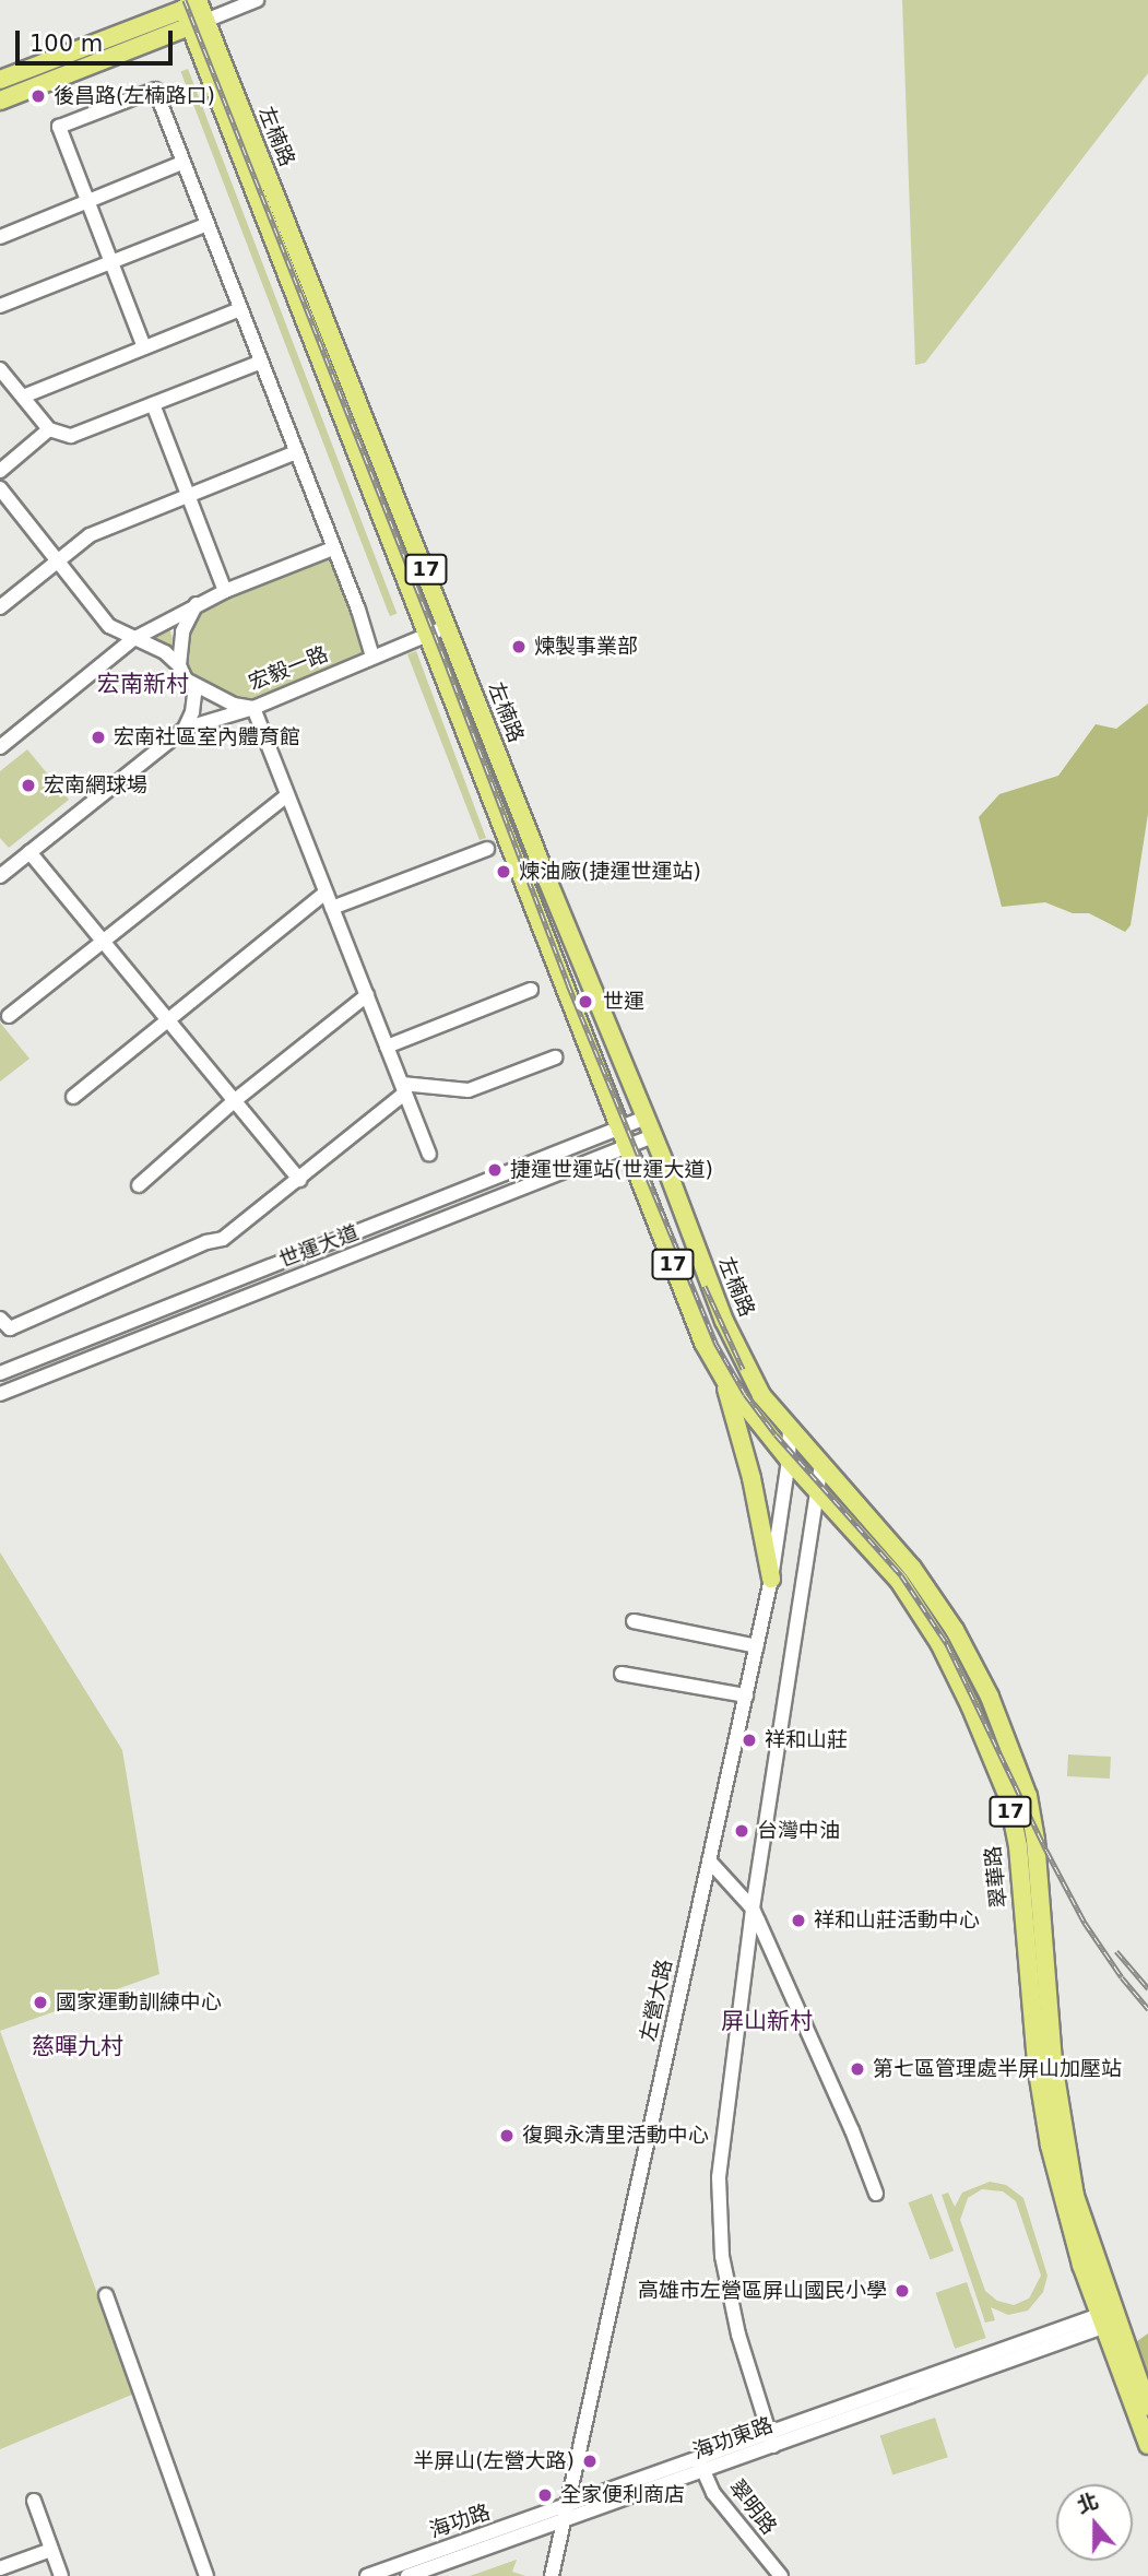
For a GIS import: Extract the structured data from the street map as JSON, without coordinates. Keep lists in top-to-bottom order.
{
  "streets": {
    "main road": ["左楠路", "17", "翠華路"],
    "street": [
      "宏毅一路",
      "世運大道",
      "左營大路",
      "海功東路",
      "翠明路",
      "海功路"
    ]
  },
  "crossings": [
    ["左楠路", "17"],
    ["左楠路", "宏毅一路"],
    ["左楠路", "世運大道"],
    ["左楠路", "翠華路"],
    ["左楠路", "左營大路"],
    ["翠華路", "左營大路"],
    ["翠華路", "海功東路"],
    ["左營大路", "海功東路"],
    ["左營大路", "海功路"],
    ["海功東路", "翠明路"],
    ["海功東路", "海功路"]
  ],
  "districts": ["宏南新村", "屏山新村", "慈暉九村"],
  "places": [
    "後昌路(左楠路口)",
    "煉製事業部",
    "宏南社區室內體育館",
    "宏南網球場",
    "煉油廠(捷運世運站)",
    "世運",
    "捷運世運站(世運大道)",
    "祥和山莊",
    "台灣中油",
    "祥和山莊活動中心",
    "國家運動訓練中心",
    "第七區管理處半屏山加壓站",
    "復興永清里活動中心",
    "高雄市左營區屏山國民小學",
    "半屏山(左營大路)",
    "全家便利商店"
  ],
  "scale_bar": "100 m",
  "north": "top"
}
